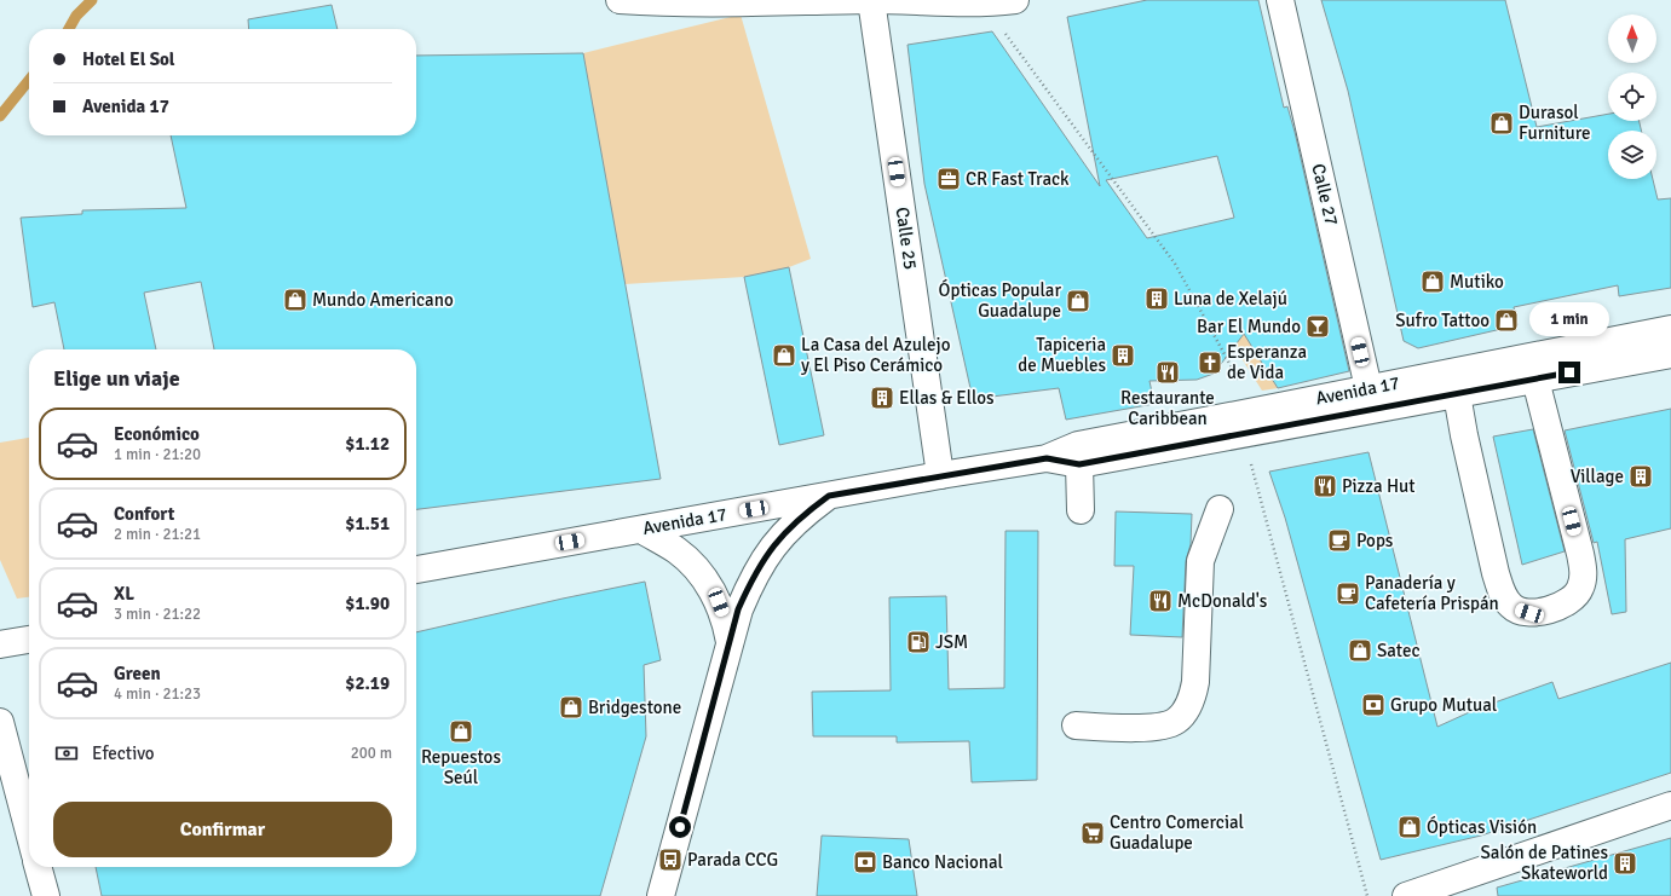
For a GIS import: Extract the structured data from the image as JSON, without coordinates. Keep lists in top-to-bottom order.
{
  "streets": {
    "main road": ["Calle 27", "Calle 25", "Avenida 17"]
  },
  "crossings": [
    ["Calle 27", "Avenida 17"],
    ["Calle 25", "Avenida 17"]
  ],
  "places": {
    "shop": [
      "Durasol Furniture",
      "Mutiko",
      "Mundo Americano",
      "Ópticas Popular Guadalupe",
      "Sufro Tattoo",
      "La Casa del Azulejo y El Piso Cerámico",
      "Satec",
      "Bridgestone",
      "Repuestos Seúl",
      "Ópticas Visión"
    ],
    "office": ["CR Fast Track"],
    "building": [
      "Luna de Xelajú",
      "Tapiceria de Muebles",
      "Ellas & Ellos",
      "Village",
      "Salón de Patines Skateworld"
    ],
    "bar": ["Bar El Mundo"],
    "church": ["Esperanza de Vida"],
    "restaurant": ["Restaurante Caribbean", "Pizza Hut", "McDonald's"],
    "cafe": ["Pops", "Panadería y Cafetería Prispán"],
    "fuel station": ["JSM"],
    "bank": ["Grupo Mutual", "Banco Nacional"],
    "supermarket": ["Centro Comercial Guadalupe"],
    "bus stop": ["Parada CCG"]
  },
  "north": "top",
  "page": {
    "banner": ["Hotel El Sol", "Avenida 17"],
    "bubble": "1 min",
    "heading": "Elige un viaje",
    "list": [
      {
        "name": "Económico",
        "note": "1 min · 21:20",
        "value": "$1.12"
      },
      {
        "name": "Confort",
        "note": "2 min · 21:21",
        "value": "$1.51"
      },
      {
        "name": "XL",
        "note": "3 min · 21:22",
        "value": "$1.90"
      },
      {
        "name": "Green",
        "note": "4 min · 21:23",
        "value": "$2.19"
      }
    ],
    "pay": ["Efectivo", "200 m"],
    "buttons": "Confirmar"
  }
}
